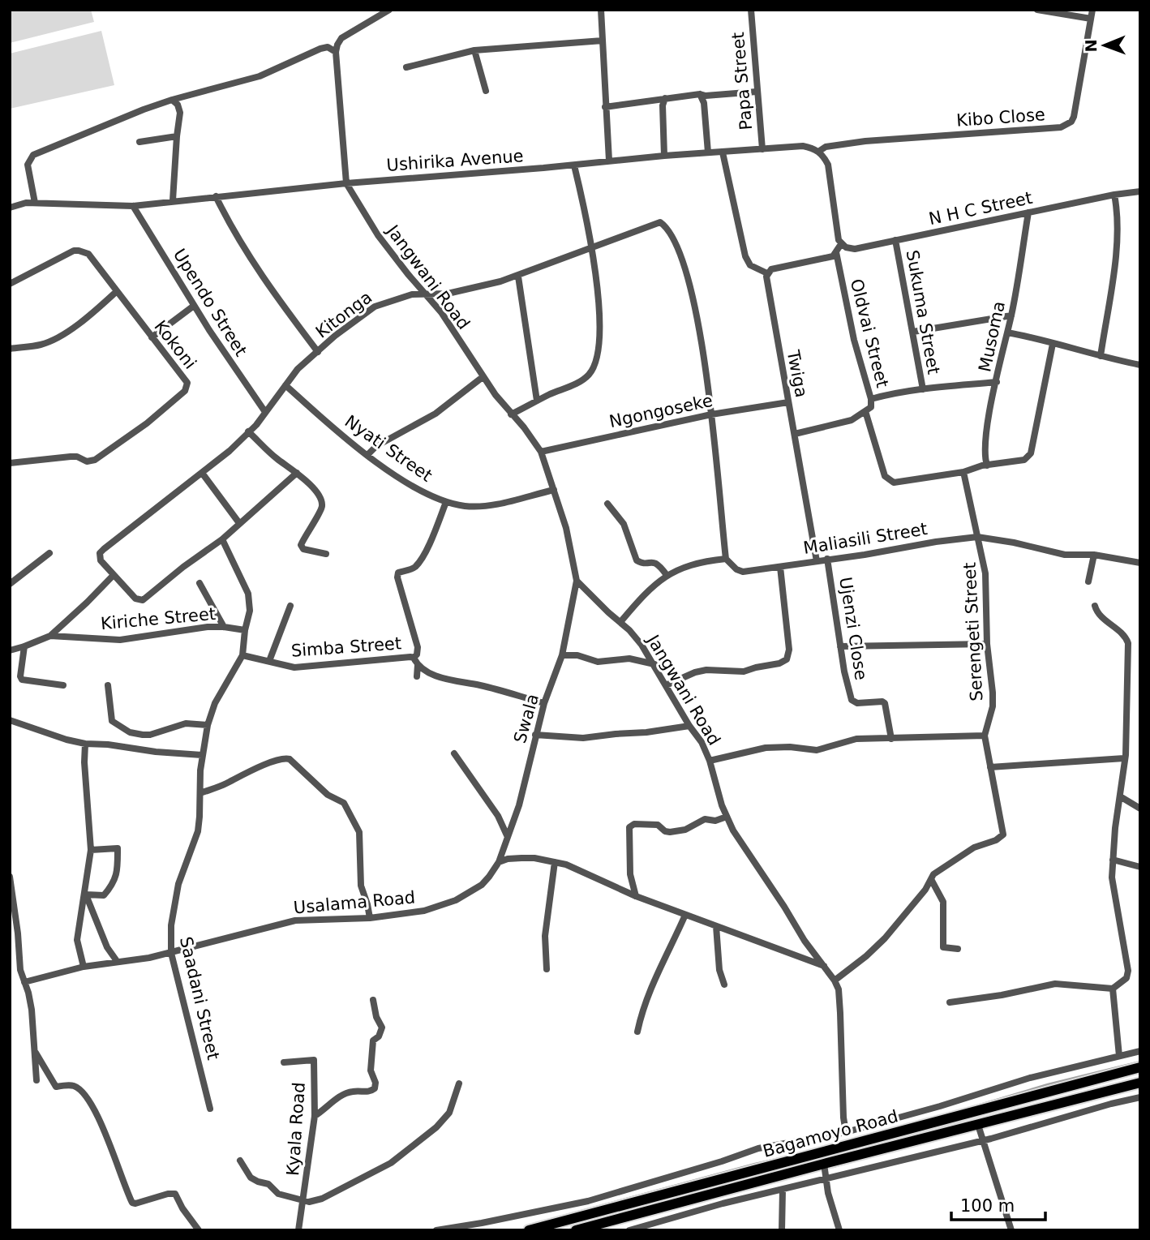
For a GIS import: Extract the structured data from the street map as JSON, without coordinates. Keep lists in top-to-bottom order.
{
  "streets": {
    "highway": ["Bagamoyo Road"],
    "street": [
      "Papa Street",
      "Kibo Close",
      "Ushirika Avenue",
      "N H C Street",
      "Jangwani Road",
      "Upendo Street",
      "Sukuma Street",
      "Kitonga",
      "Oldvai Street",
      "Musoma",
      "Kokoni",
      "Twiga",
      "Ngongoseke",
      "Nyati Street",
      "Maliasili Street",
      "Kiriche Street",
      "Ujenzi Close",
      "Serengeti Street",
      "Simba Street",
      "Swala",
      "Usalama Road",
      "Saadani Street",
      "Kyala Road"
    ]
  },
  "crossings": [
    ["Papa Street", "Ushirika Avenue"],
    ["Kibo Close", "Ushirika Avenue"],
    ["Ushirika Avenue", "Jangwani Road"],
    ["Ushirika Avenue", "Upendo Street"],
    ["N H C Street", "Sukuma Street"],
    ["N H C Street", "Musoma"],
    ["Jangwani Road", "Kitonga"],
    ["Jangwani Road", "Ngongoseke"],
    ["Jangwani Road", "Nyati Street"],
    ["Jangwani Road", "Serengeti Street"],
    ["Jangwani Road", "Swala"],
    ["Upendo Street", "Kitonga"],
    ["Kitonga", "Ngongoseke"],
    ["Kitonga", "Nyati Street"],
    ["Kitonga", "Maliasili Street"],
    ["Kitonga", "Saadani Street"],
    ["Oldvai Street", "Twiga"],
    ["Twiga", "Ngongoseke"],
    ["Twiga", "Maliasili Street"],
    ["Maliasili Street", "Ujenzi Close"],
    ["Maliasili Street", "Serengeti Street"],
    ["Kiriche Street", "Saadani Street"],
    ["Simba Street", "Swala"],
    ["Simba Street", "Saadani Street"],
    ["Swala", "Usalama Road"],
    ["Usalama Road", "Saadani Street"]
  ],
  "scale_bar": "100 m",
  "north": "left"
}
